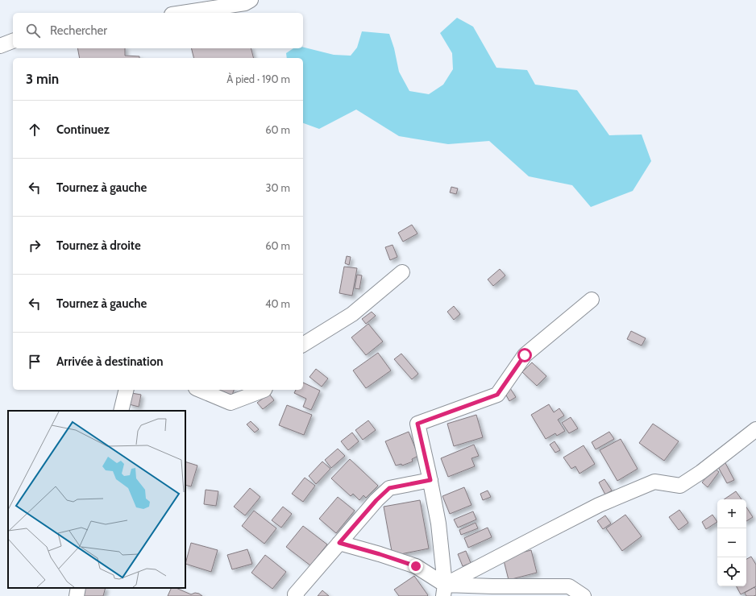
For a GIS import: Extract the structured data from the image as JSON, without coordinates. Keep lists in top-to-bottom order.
{
  "page": {
    "search": "Rechercher",
    "heading": ["3 min", "À pied · 190 m"],
    "list": [
      ["Continuez", "60 m"],
      ["Tournez à gauche", "30 m"],
      ["Tournez à droite", "60 m"],
      ["Tournez à gauche", "40 m"],
      "Arrivée à destination"
    ],
    "map_buttons": ["+", "−"]
  }
}
